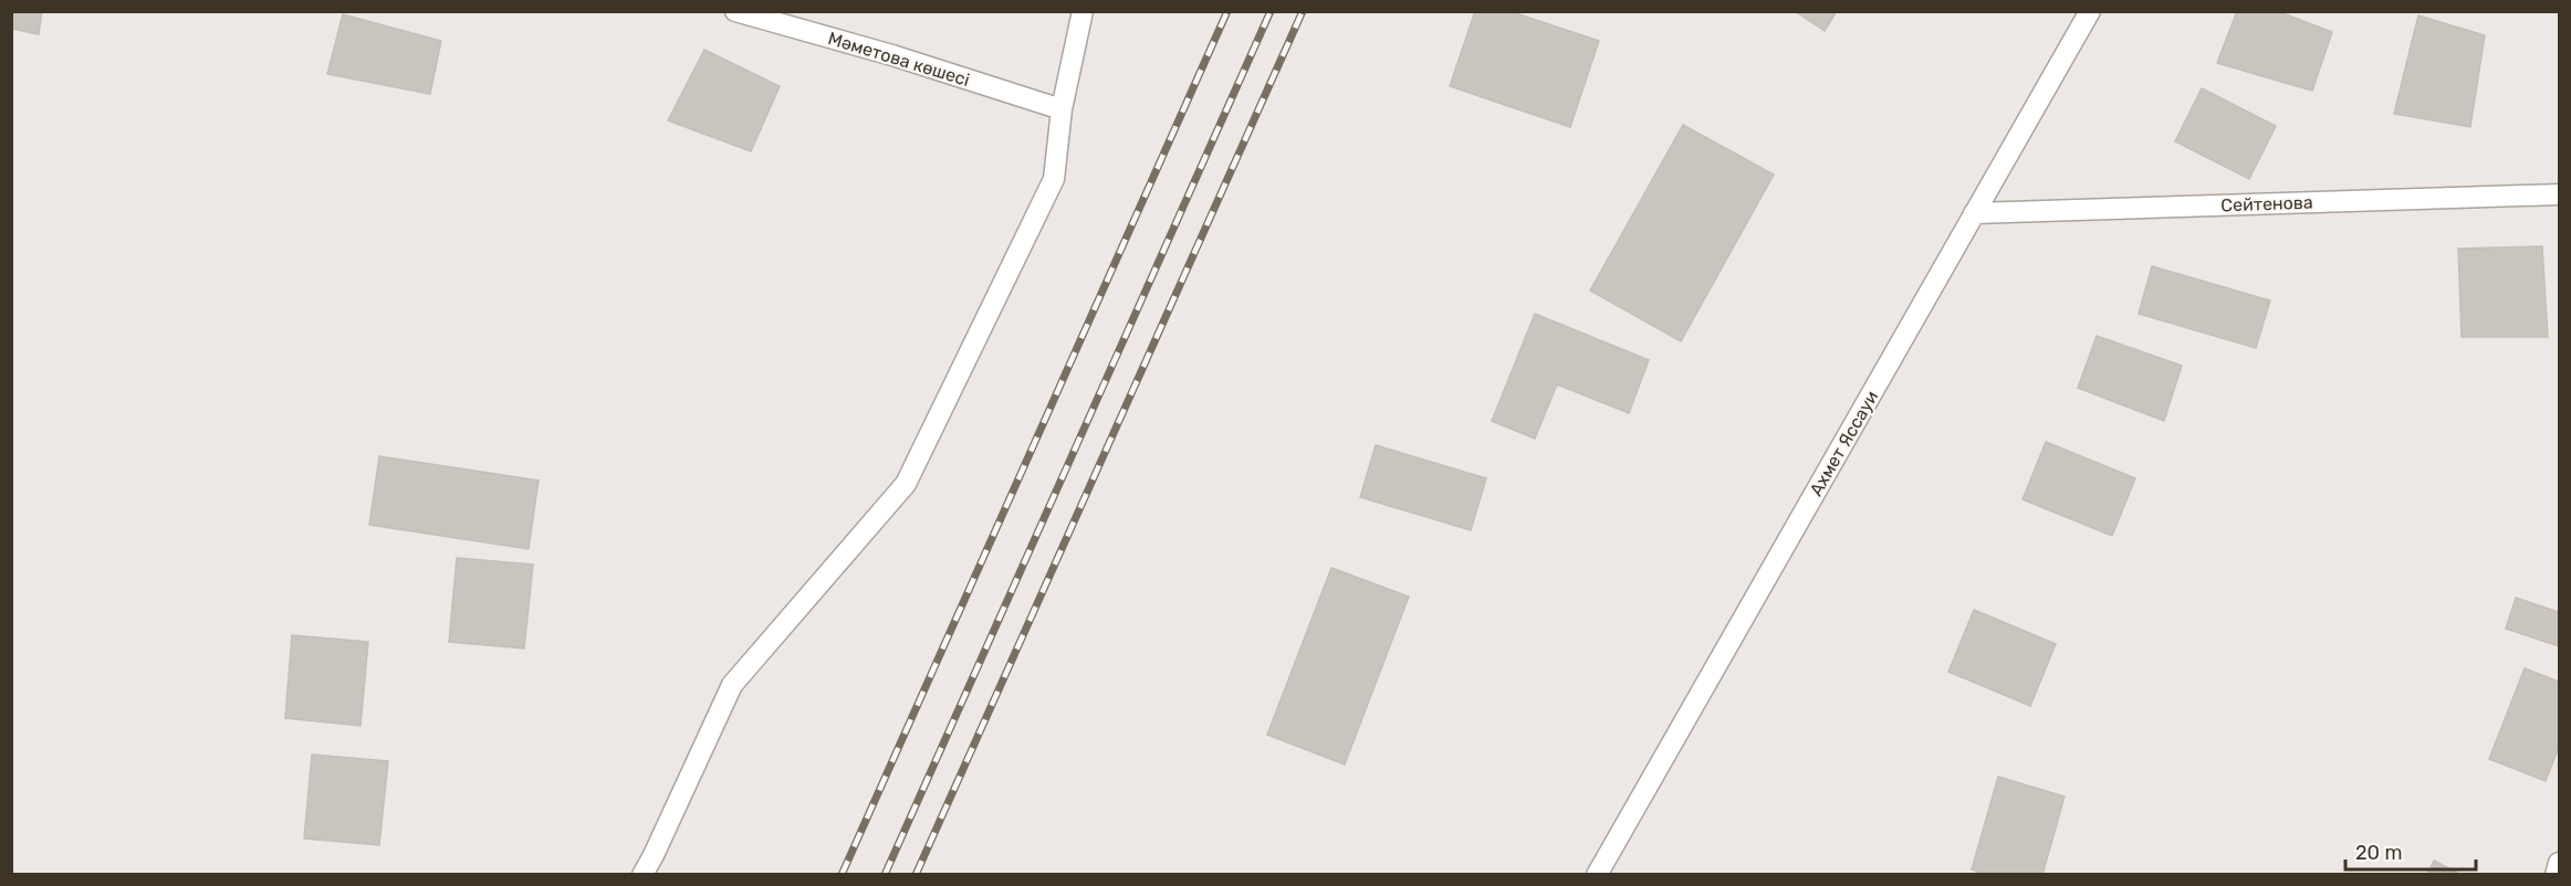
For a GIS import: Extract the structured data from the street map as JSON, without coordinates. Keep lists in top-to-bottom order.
{
  "streets": {
    "street": ["Мәметова көшесі", "Сейтенова", "Ахмет Яссауи"]
  },
  "crossings": [
    ["Сейтенова", "Ахмет Яссауи"]
  ],
  "scale_bar": "20 m"
}
